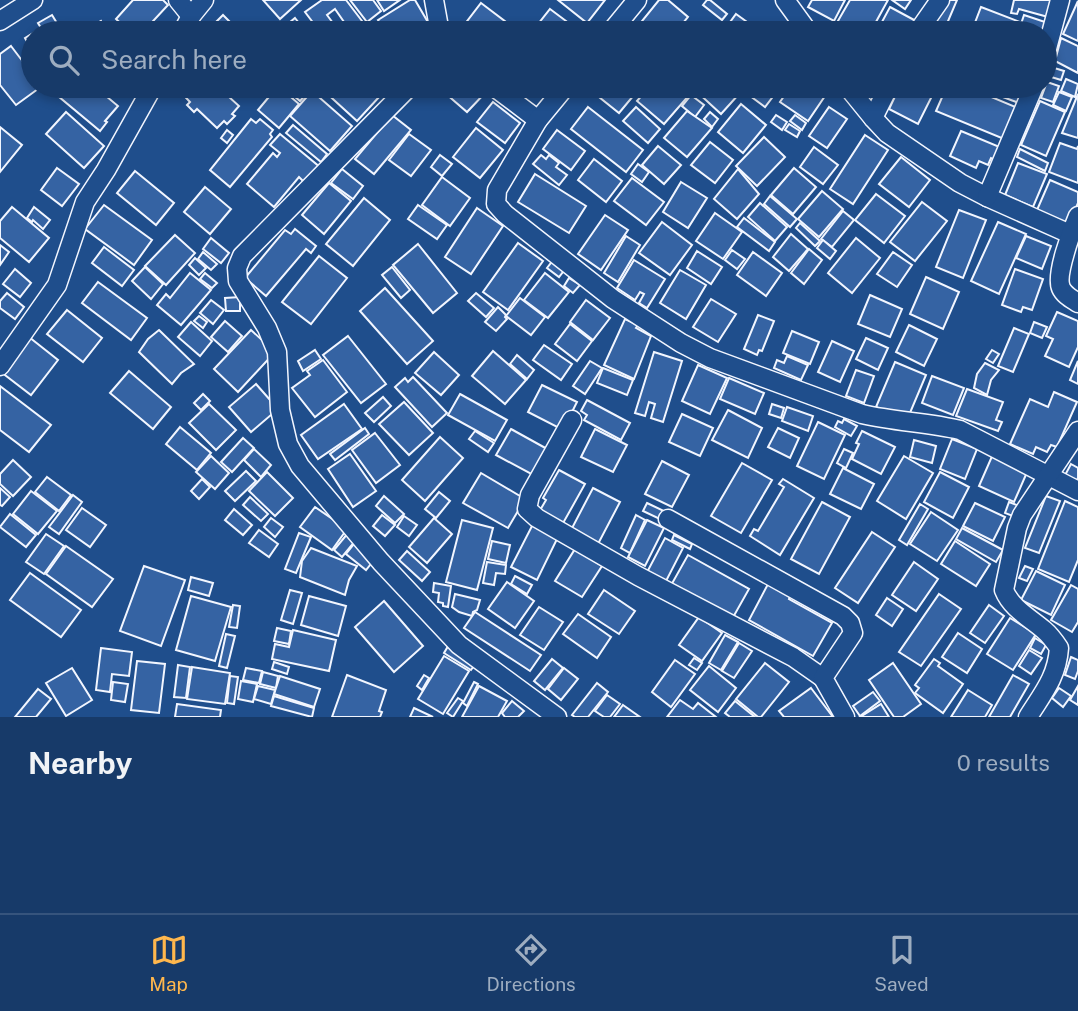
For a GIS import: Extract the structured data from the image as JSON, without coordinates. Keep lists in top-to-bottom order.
{
  "page": {
    "search": "Search here",
    "heading": ["Nearby", "0 results"],
    "nav": ["Map", "Directions", "Saved"]
  }
}
